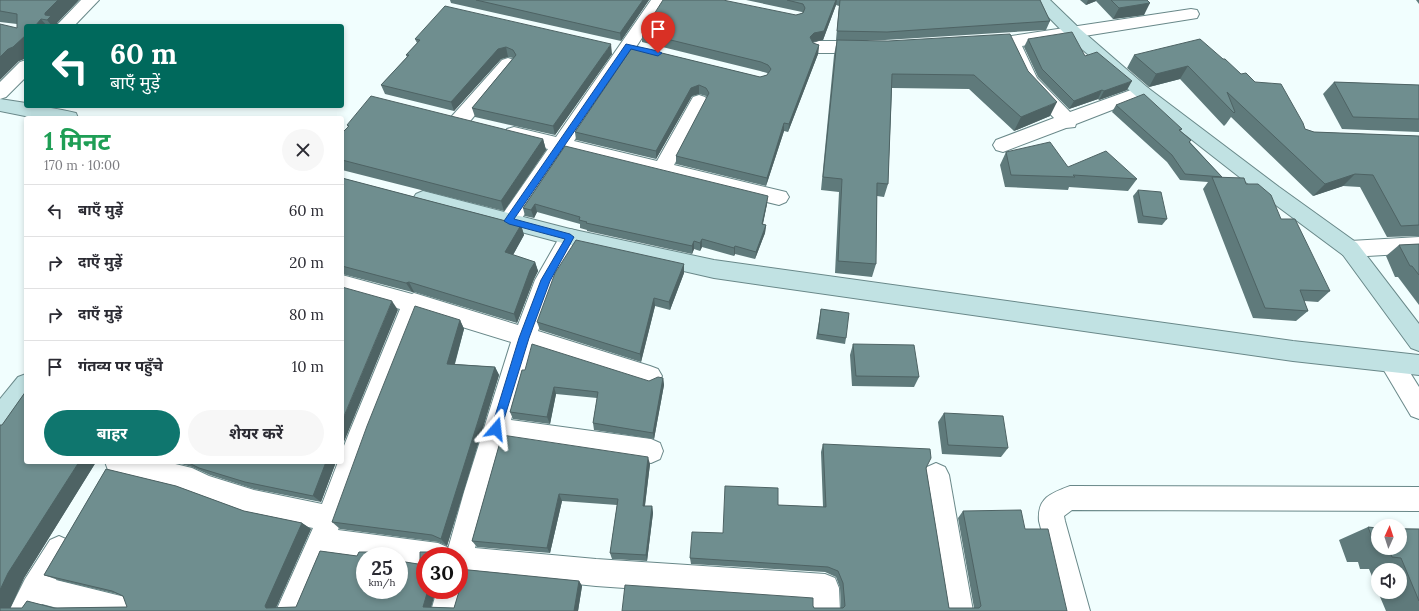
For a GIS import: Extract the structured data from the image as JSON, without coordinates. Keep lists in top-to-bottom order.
{
  "north": "top",
  "page": {
    "turn": ["60 m", "बाएँ मुड़ें"],
    "heading": ["1 मिनट", "170 m · 10:00"],
    "list": [
      {
        "name": "बाएँ मुड़ें",
        "value": "60 m"
      },
      {
        "name": "दाएँ मुड़ें",
        "value": "20 m"
      },
      {
        "name": "दाएँ मुड़ें",
        "value": "80 m"
      },
      {
        "name": "गंतव्य पर पहुँचे",
        "value": "10 m"
      }
    ],
    "buttons": ["बाहर", "शेयर करें"],
    "speed": "25 km/h",
    "limit": "30"
  }
}
